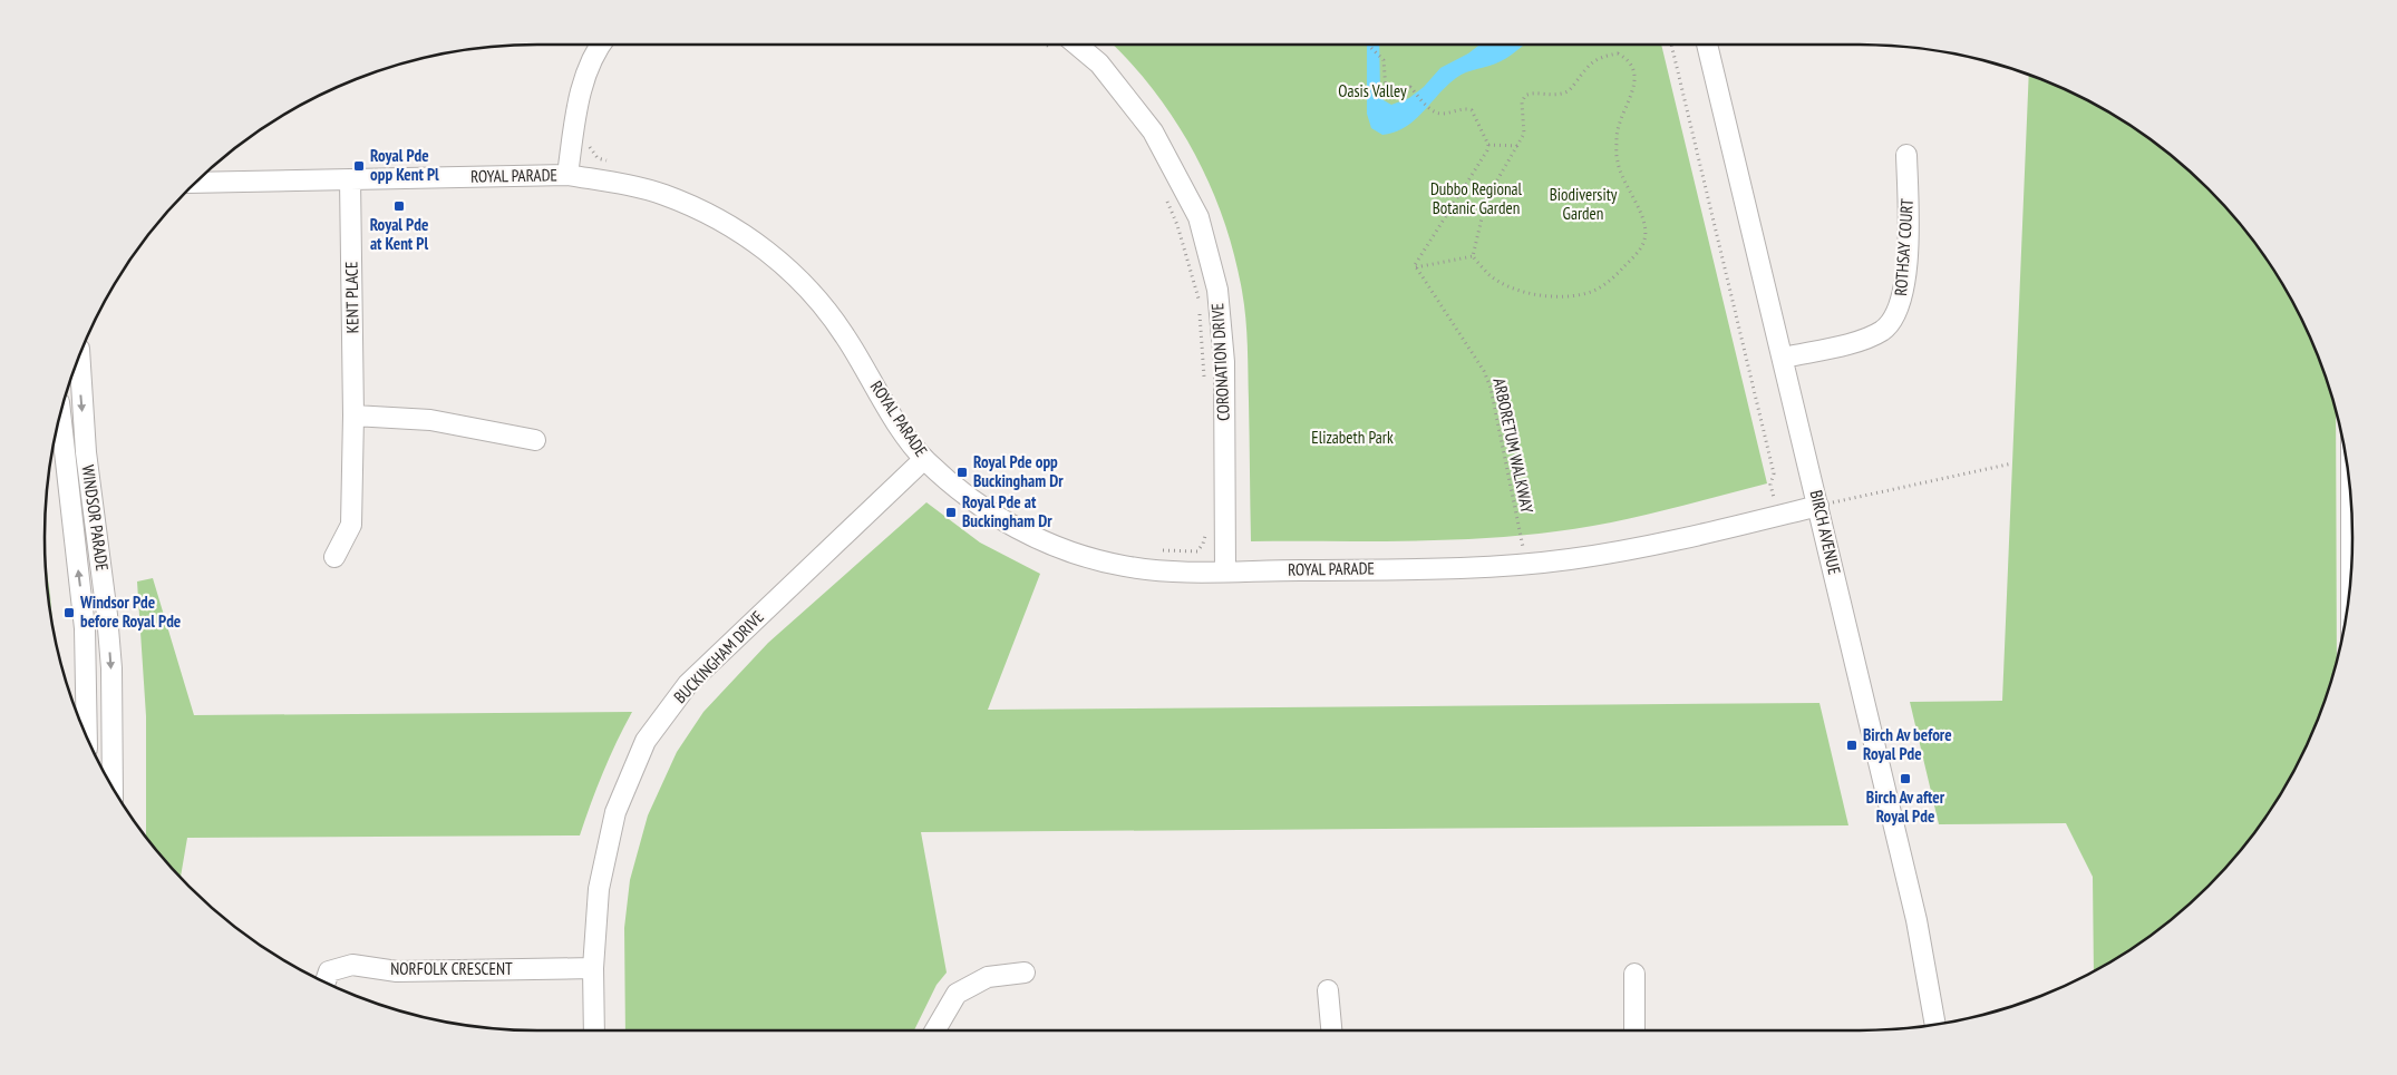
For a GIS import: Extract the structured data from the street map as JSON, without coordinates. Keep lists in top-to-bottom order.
{
  "streets": {
    "street": [
      "ROYAL PARADE",
      "ROTHSAY COURT",
      "KENT PLACE",
      "CORONATION DRIVE",
      "WINDSOR PARADE",
      "BIRCH AVENUE",
      "BUCKINGHAM DRIVE",
      "NORFOLK CRESCENT"
    ],
    "path": ["ARBORETUM WALKWAY"]
  },
  "crossings": [
    ["ROYAL PARADE", "KENT PLACE"],
    ["ROYAL PARADE", "CORONATION DRIVE"],
    ["ROYAL PARADE", "ARBORETUM WALKWAY"],
    ["ROYAL PARADE", "BIRCH AVENUE"],
    ["ROYAL PARADE", "BUCKINGHAM DRIVE"],
    ["ROTHSAY COURT", "BIRCH AVENUE"],
    ["BUCKINGHAM DRIVE", "NORFOLK CRESCENT"]
  ],
  "parks": [
    "Oasis Valley",
    "Dubbo Regional Botanic Garden",
    "Biodiversity Garden",
    "Elizabeth Park"
  ],
  "places": {
    "transit": [
      "Royal Pde opp Kent Pl",
      "Royal Pde at Kent Pl",
      "Royal Pde opp Buckingham Dr",
      "Royal Pde at Buckingham Dr",
      "Windsor Pde before Royal Pde",
      "Birch Av before Royal Pde",
      "Birch Av after Royal Pde"
    ]
  }
}
